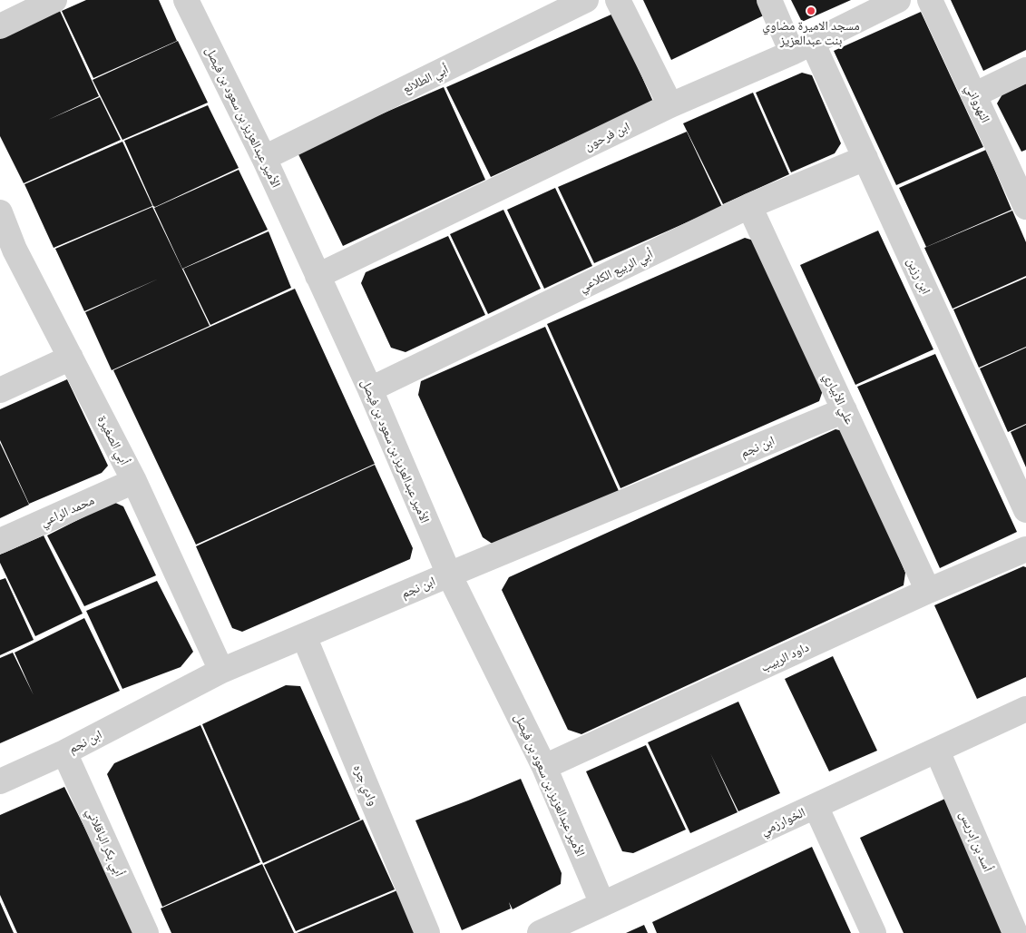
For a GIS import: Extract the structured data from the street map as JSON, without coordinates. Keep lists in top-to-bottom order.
{
  "streets": {
    "street": [
      "أبي الطلائع",
      "النهرواني",
      "الأمير عبدالعزيز بن سعود بن فيصل",
      "ابن فرحون",
      "أبي الربيع الكلاعي",
      "ابن رزين",
      "علي الأبياري",
      "أبي الصغيرة",
      "ابن نجم",
      "محمد الراعي",
      "داود الربيب",
      "وادي جره",
      "الخوارزمي",
      "أسد بن إدريس",
      "أبي بكر الباقلاني"
    ]
  },
  "crossings": [
    ["أبي الطلائع", "الأمير عبدالعزيز بن سعود بن فيصل"],
    ["الأمير عبدالعزيز بن سعود بن فيصل", "ابن فرحون"],
    ["الأمير عبدالعزيز بن سعود بن فيصل", "أبي الربيع الكلاعي"],
    ["الأمير عبدالعزيز بن سعود بن فيصل", "ابن نجم"],
    ["الأمير عبدالعزيز بن سعود بن فيصل", "داود الربيب"],
    ["الأمير عبدالعزيز بن سعود بن فيصل", "الخوارزمي"],
    ["ابن فرحون", "ابن رزين"],
    ["أبي الربيع الكلاعي", "ابن رزين"],
    ["أبي الربيع الكلاعي", "علي الأبياري"],
    ["علي الأبياري", "ابن نجم"],
    ["علي الأبياري", "داود الربيب"],
    ["أبي الصغيرة", "ابن نجم"],
    ["أبي الصغيرة", "محمد الراعي"],
    ["ابن نجم", "وادي جره"],
    ["ابن نجم", "أبي بكر الباقلاني"],
    ["الخوارزمي", "أسد بن إدريس"]
  ],
  "places": ["مسجد الاميرة مضاوي بنت عبدالعزيز"]
}
